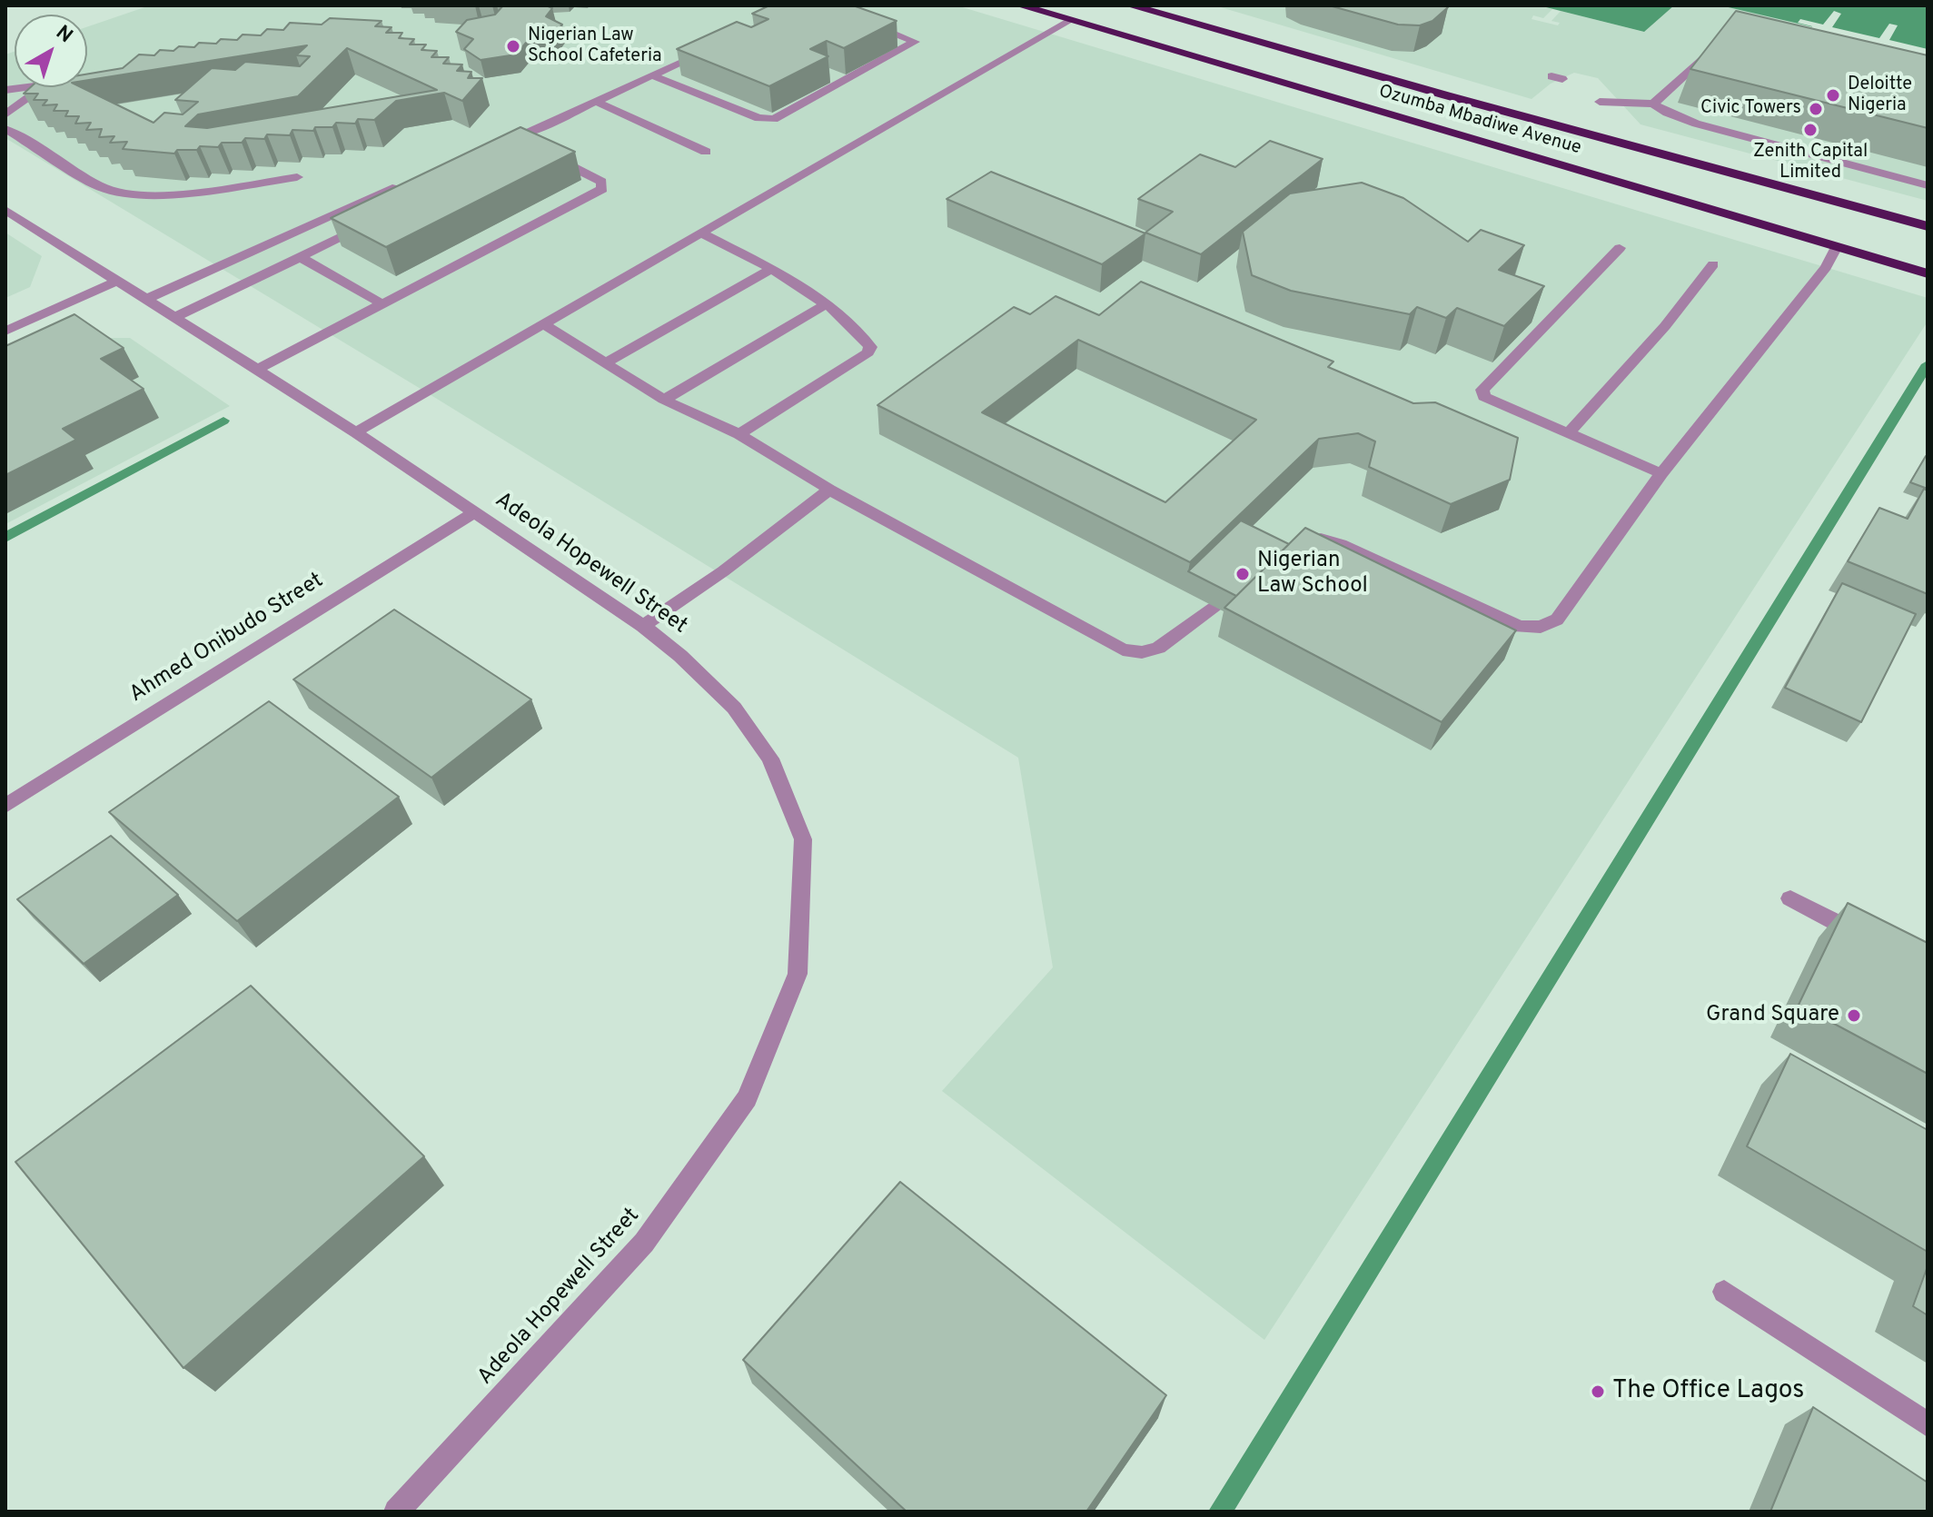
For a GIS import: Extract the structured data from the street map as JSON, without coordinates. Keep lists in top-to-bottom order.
{
  "streets": {
    "highway": ["Ozumba Mbadiwe Avenue"],
    "street": ["Adeola Hopewell Street", "Ahmed Onibudo Street"]
  },
  "crossings": [
    ["Adeola Hopewell Street", "Ahmed Onibudo Street"]
  ],
  "places": [
    "Nigerian Law School Cafeteria",
    "Deloitte Nigeria",
    "Civic Towers",
    "Zenith Capital Limited",
    "Nigerian Law School",
    "Grand Square",
    "The Office Lagos"
  ],
  "north": "top right"
}
